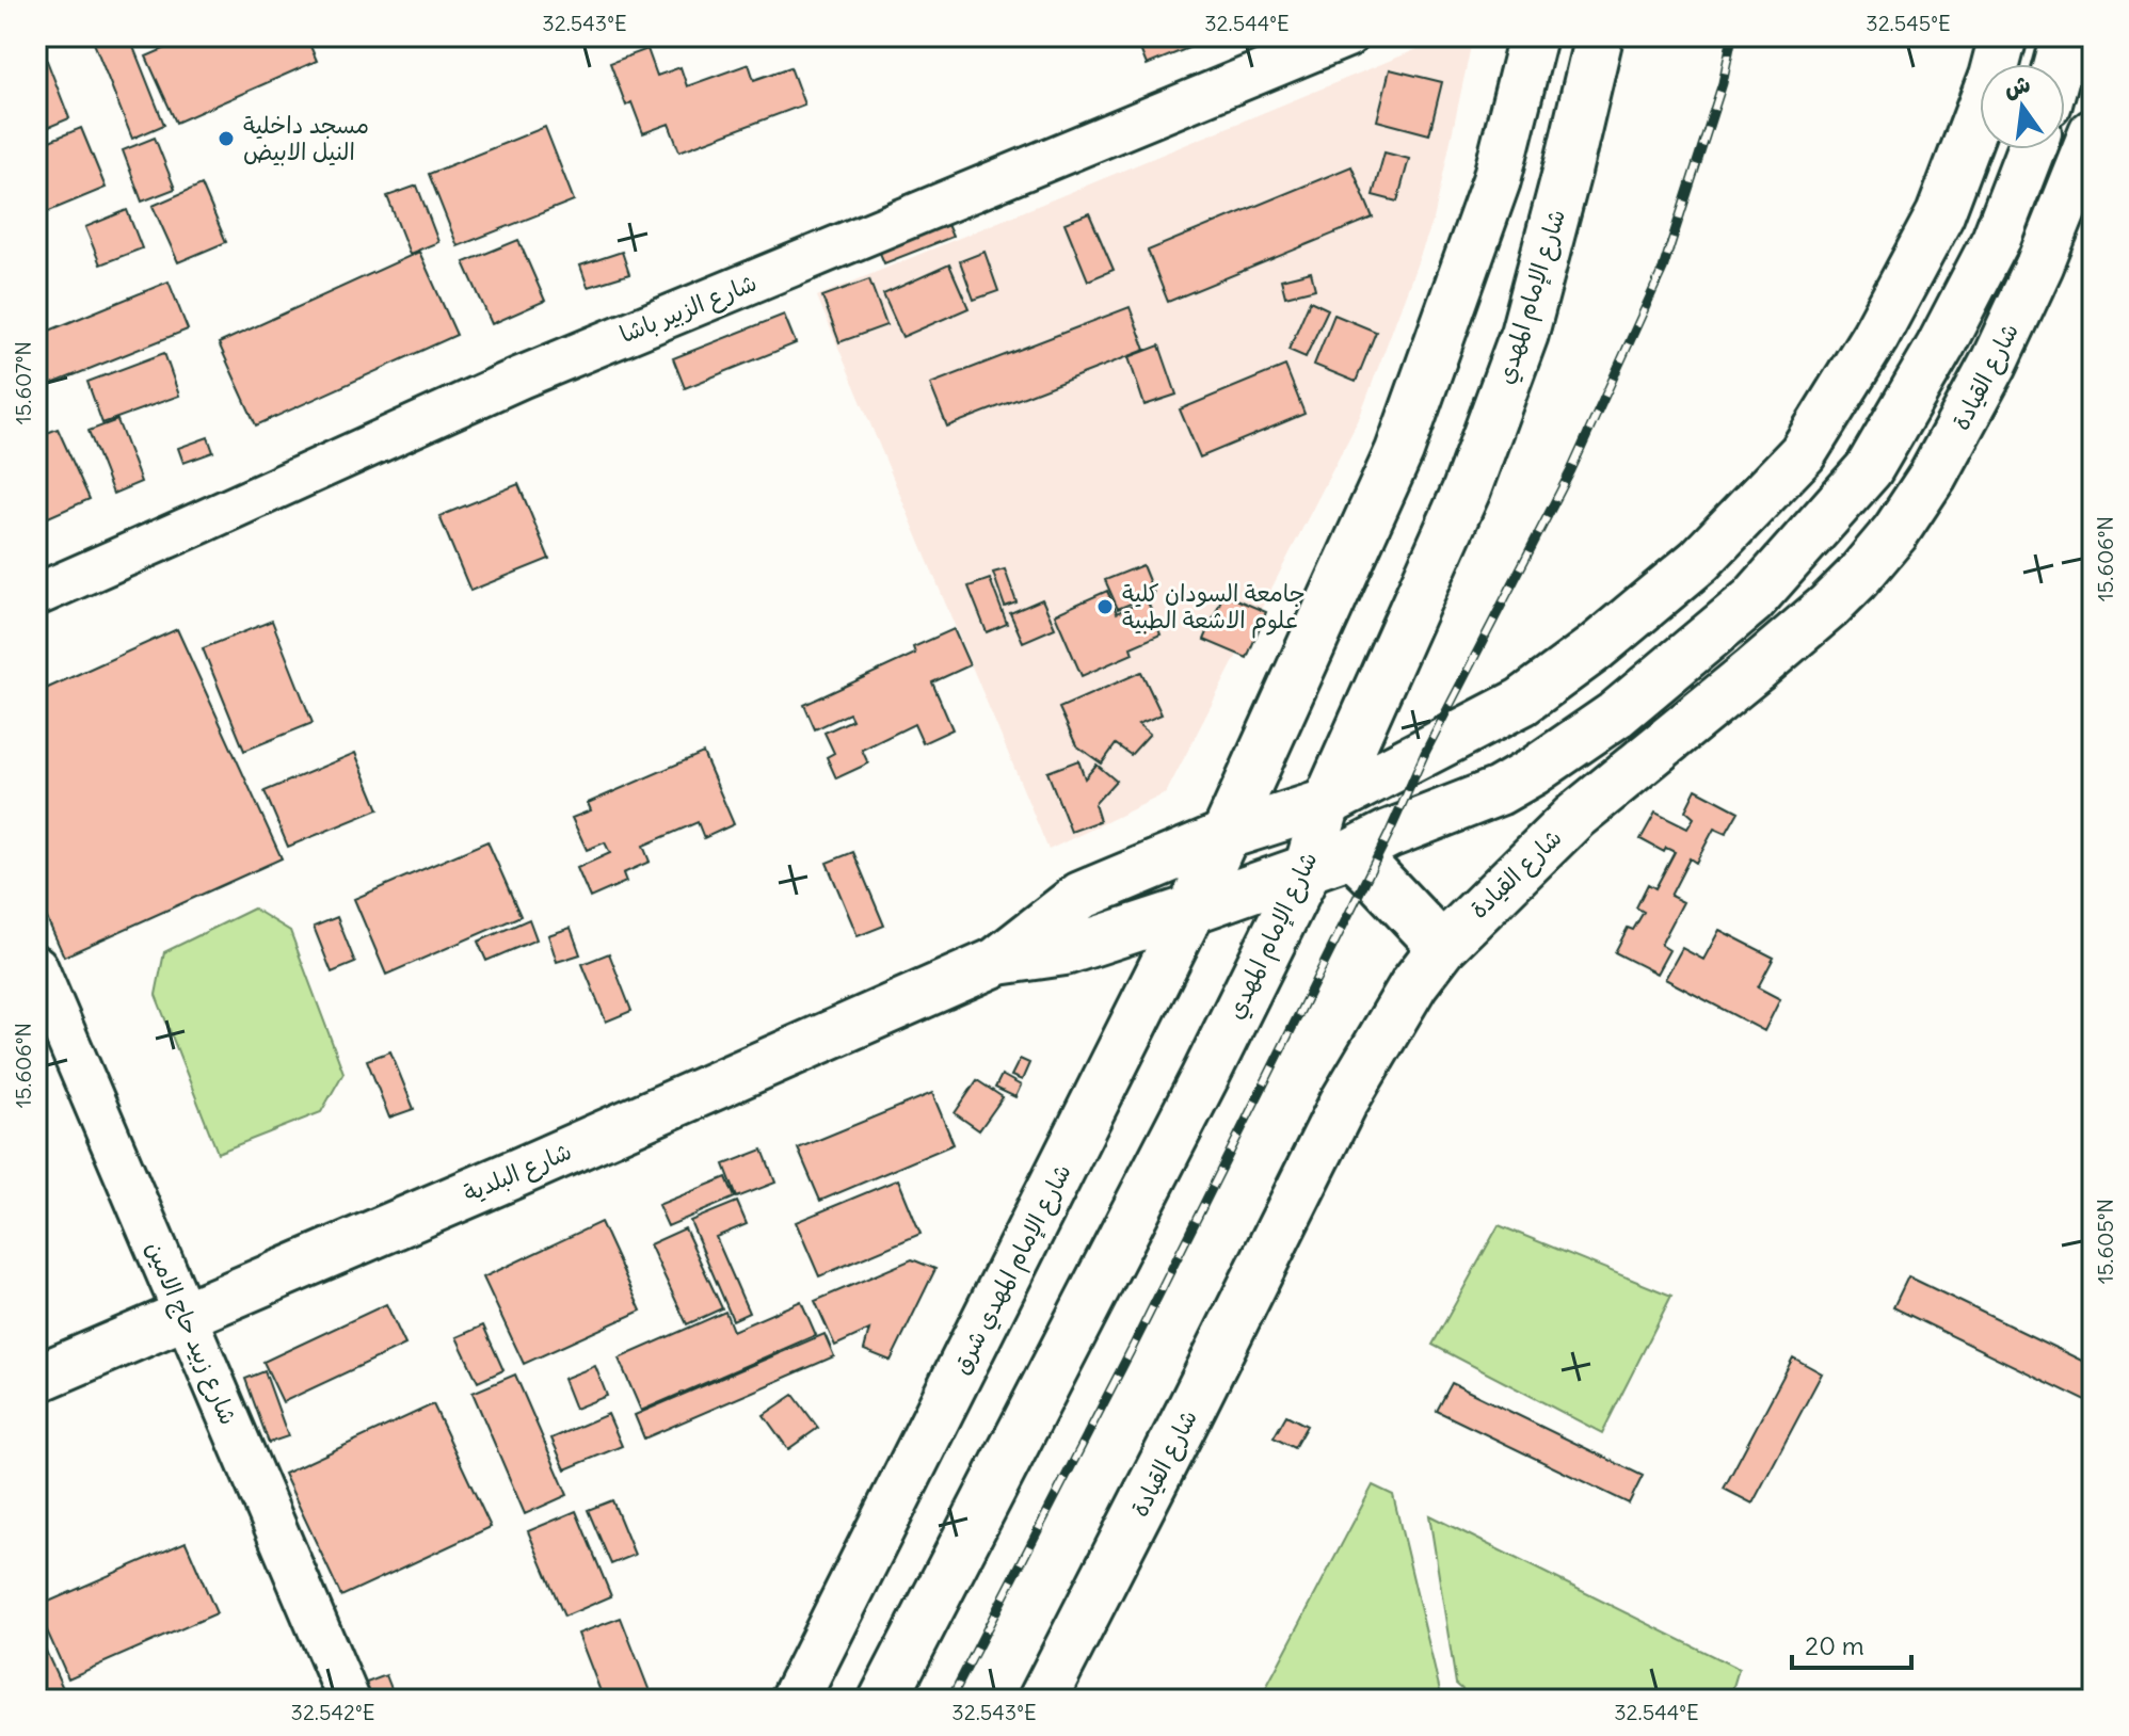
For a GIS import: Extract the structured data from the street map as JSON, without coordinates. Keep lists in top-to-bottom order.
{
  "streets": {
    "main road": [
      "شارع الإمام المهدي",
      "شارع القيادة",
      "شارع البلدية",
      "شارع الإمام المهدي شرق"
    ],
    "street": ["شارع الزبير باشا", "شارع زبيد حاج الامين"]
  },
  "crossings": [
    ["شارع البلدية", "شارع زبيد حاج الامين"]
  ],
  "places": ["مسجد داخلية النيل الابيض", "جامعة السودان كلية علوم الاشعة الطبية"],
  "scale_bar": "20 m",
  "north": "top",
  "coordinates": [
    "32.543°E",
    "32.544°E",
    "32.545°E",
    "15.607°N",
    "15.606°N",
    "15.605°N",
    "32.542°E"
  ]
}
